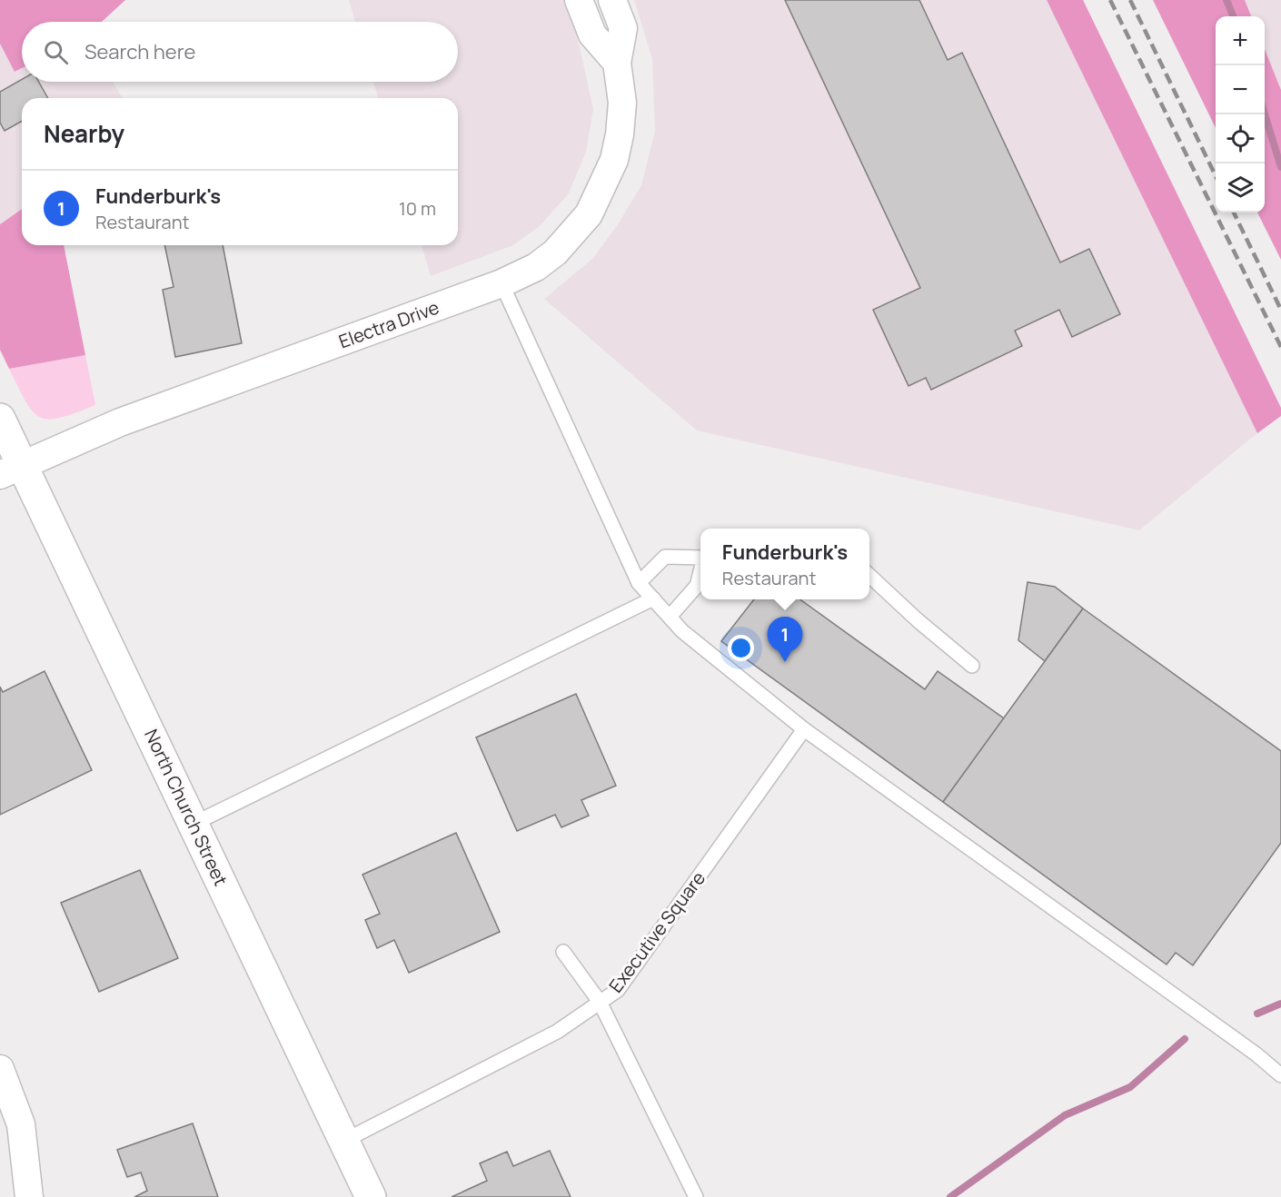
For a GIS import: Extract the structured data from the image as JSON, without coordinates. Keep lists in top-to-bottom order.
{
  "streets": {
    "main road": ["North Church Street"],
    "street": ["Electra Drive"],
    "lane": ["Executive Square"]
  },
  "crossings": [
    ["Electra Drive", "North Church Street"],
    ["North Church Street", "Executive Square"]
  ],
  "page": {
    "map_buttons": ["+", "−"],
    "search": "Search here",
    "heading": "Nearby",
    "list": [
      {
        "mark": "1",
        "name": "Funderburk's",
        "note": "Restaurant",
        "value": "10 m"
      }
    ],
    "popup": ["Funderburk's", "Restaurant"],
    "pins": "1"
  }
}
